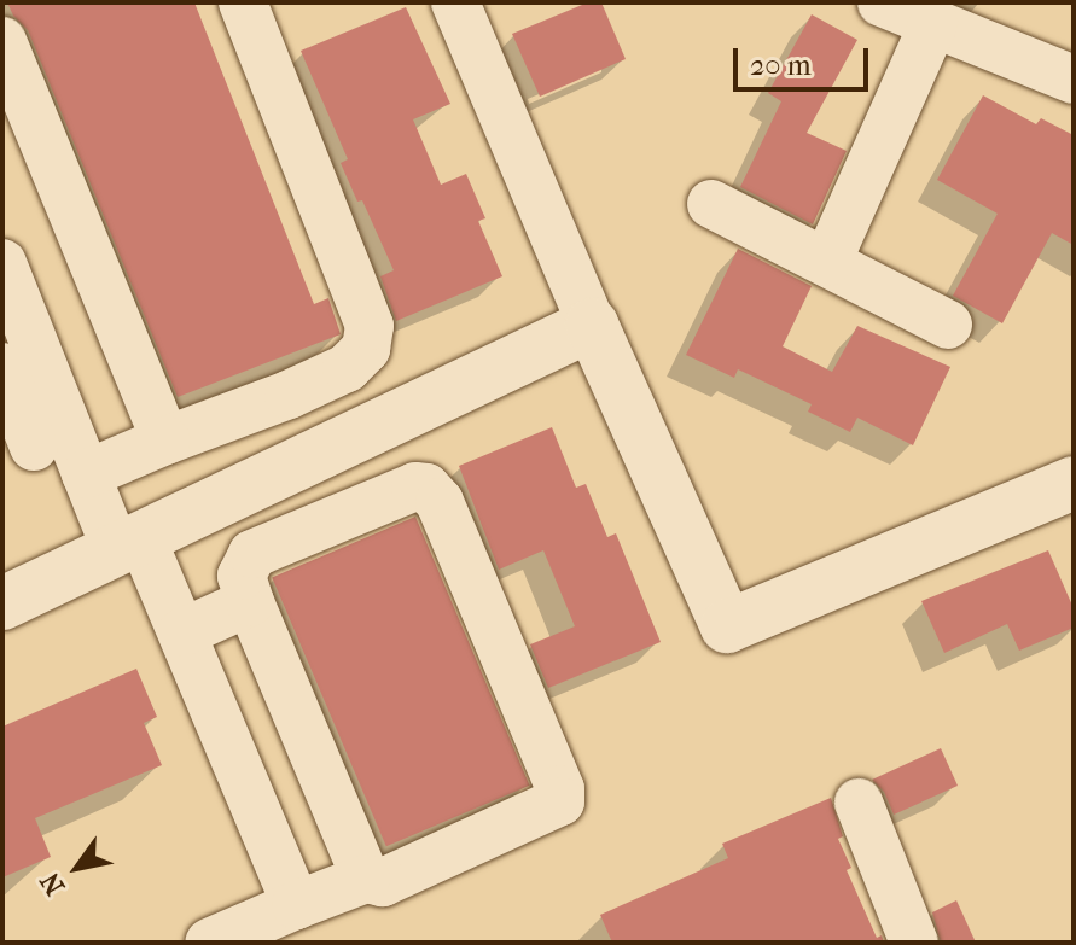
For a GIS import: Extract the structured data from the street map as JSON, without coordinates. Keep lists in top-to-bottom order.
{
  "scale_bar": "20 m",
  "north": "bottom left"
}
